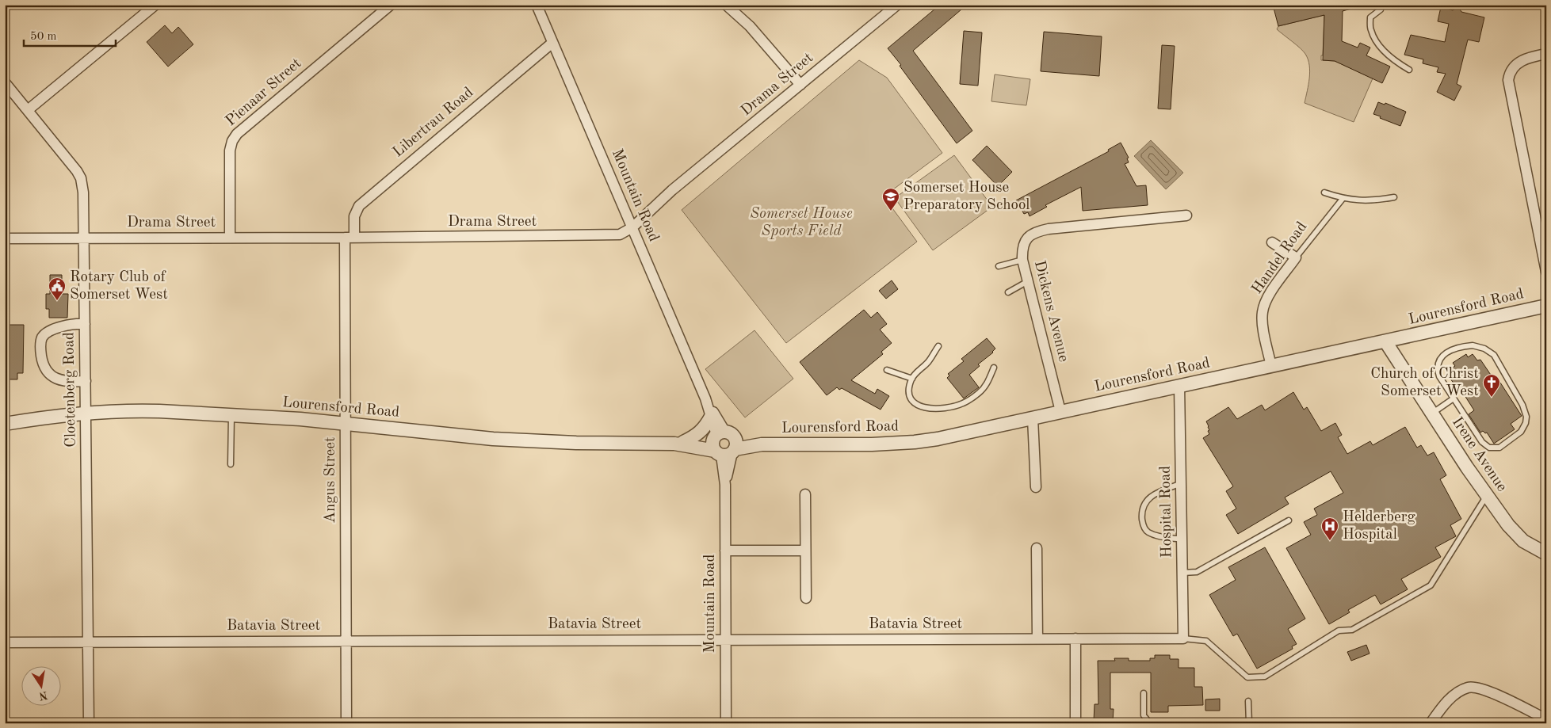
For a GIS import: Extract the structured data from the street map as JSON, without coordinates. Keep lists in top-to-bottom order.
{
  "streets": {
    "street": [
      "Drama Street",
      "Pienaar Street",
      "Libertrau Road",
      "Mountain Road",
      "Handel Road",
      "Lourensford Road",
      "Dickens Avenue",
      "Cloetenberg Road",
      "Irene Avenue",
      "Angus Street",
      "Hospital Road",
      "Batavia Street"
    ]
  },
  "crossings": [
    ["Drama Street", "Pienaar Street"],
    ["Drama Street", "Libertrau Road"],
    ["Drama Street", "Mountain Road"],
    ["Drama Street", "Cloetenberg Road"],
    ["Drama Street", "Angus Street"],
    ["Libertrau Road", "Mountain Road"],
    ["Libertrau Road", "Angus Street"],
    ["Mountain Road", "Lourensford Road"],
    ["Mountain Road", "Batavia Street"],
    ["Handel Road", "Lourensford Road"],
    ["Lourensford Road", "Dickens Avenue"],
    ["Lourensford Road", "Cloetenberg Road"],
    ["Lourensford Road", "Irene Avenue"],
    ["Lourensford Road", "Angus Street"],
    ["Lourensford Road", "Hospital Road"],
    ["Cloetenberg Road", "Batavia Street"],
    ["Angus Street", "Batavia Street"],
    ["Hospital Road", "Batavia Street"]
  ],
  "parks": ["Somerset House Sports Field"],
  "places": {
    "school or university": ["Somerset House Preparatory School"],
    "public building": ["Rotary Club of Somerset West"],
    "church": ["Church of Christ Somerset West"],
    "hospital": ["Helderberg Hospital"]
  },
  "scale_bar": "50 m",
  "north": "bottom"
}
